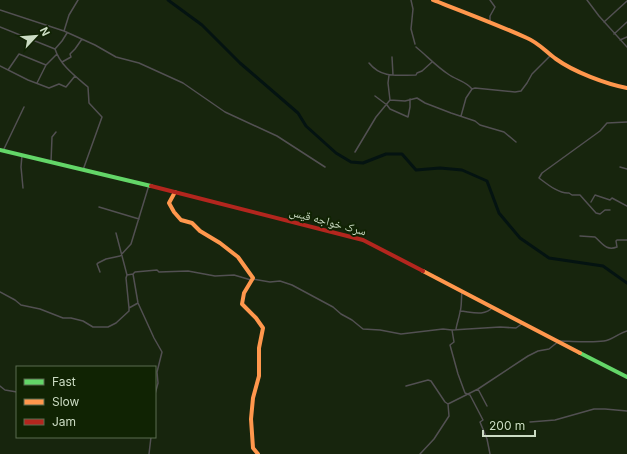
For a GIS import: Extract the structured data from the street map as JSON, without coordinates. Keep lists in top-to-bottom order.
{
  "streets": {
    "street": ["سرک خواجه قیس"]
  },
  "legend": ["Fast", "Slow", "Jam"],
  "scale_bar": "200 m",
  "north": "top right"
}
